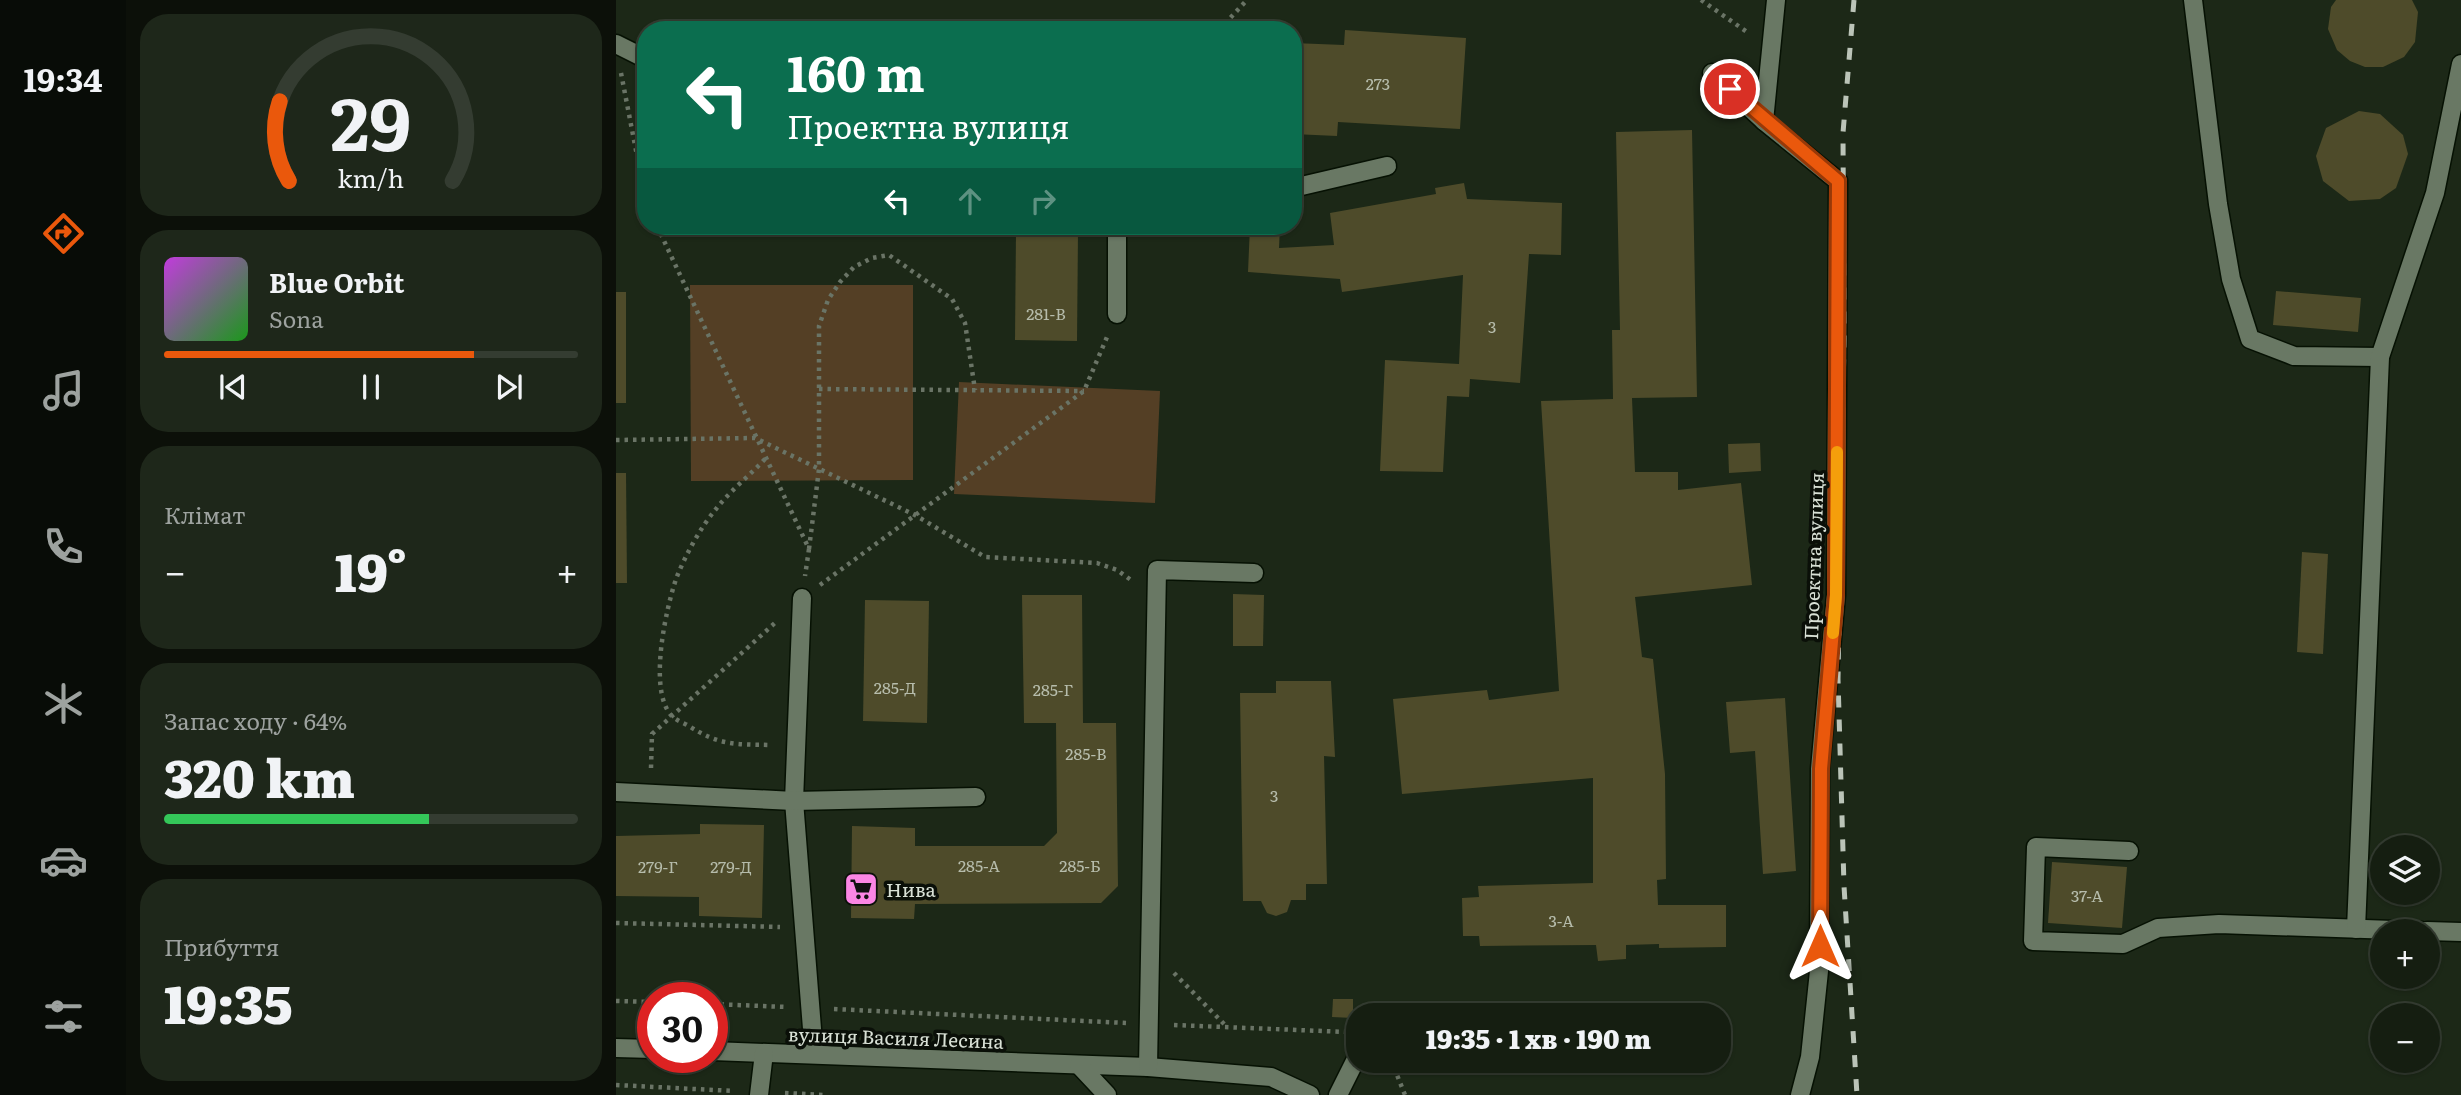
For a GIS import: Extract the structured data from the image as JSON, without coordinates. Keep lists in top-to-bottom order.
{
  "streets": {
    "street": ["Проектна вулиця", "вулиця Василя Лесина"]
  },
  "places": {
    "supermarket": ["Нива"]
  },
  "house_numbers": [
    "273",
    "281-В",
    "3",
    "285-Д",
    "285-Г",
    "285-В",
    "3",
    "285-А",
    "285-Б",
    "279-Г",
    "279-Д",
    "37-А",
    "3-А"
  ],
  "page": {
    "tabs": "19:34",
    "turn": ["160 m", "Проектна вулиця"],
    "song": ["Blue Orbit", "Sona"],
    "tile": [
      "Клімат",
      ["Запас ходу · 64%", "320 km"],
      ["Прибуття", "19:35"]
    ],
    "heat": ["−", "19°", "+"],
    "map_buttons": ["+", "−"],
    "limit": "30",
    "trip": "19:35 · 1 хв · 190 m",
    "gauge": ["29", "km/h"]
  }
}
